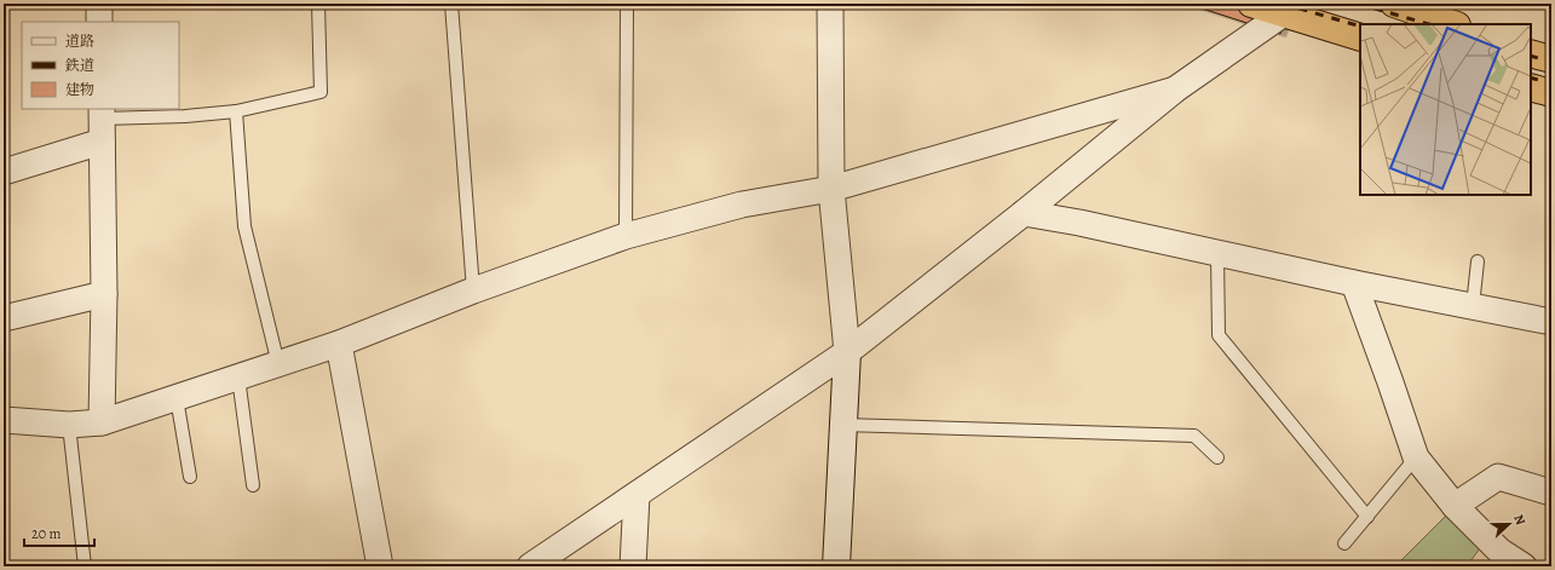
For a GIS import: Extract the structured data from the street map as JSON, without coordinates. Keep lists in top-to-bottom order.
{
  "legend": ["道路", "鉄道", "建物"],
  "scale_bar": "20 m",
  "north": "right"
}
